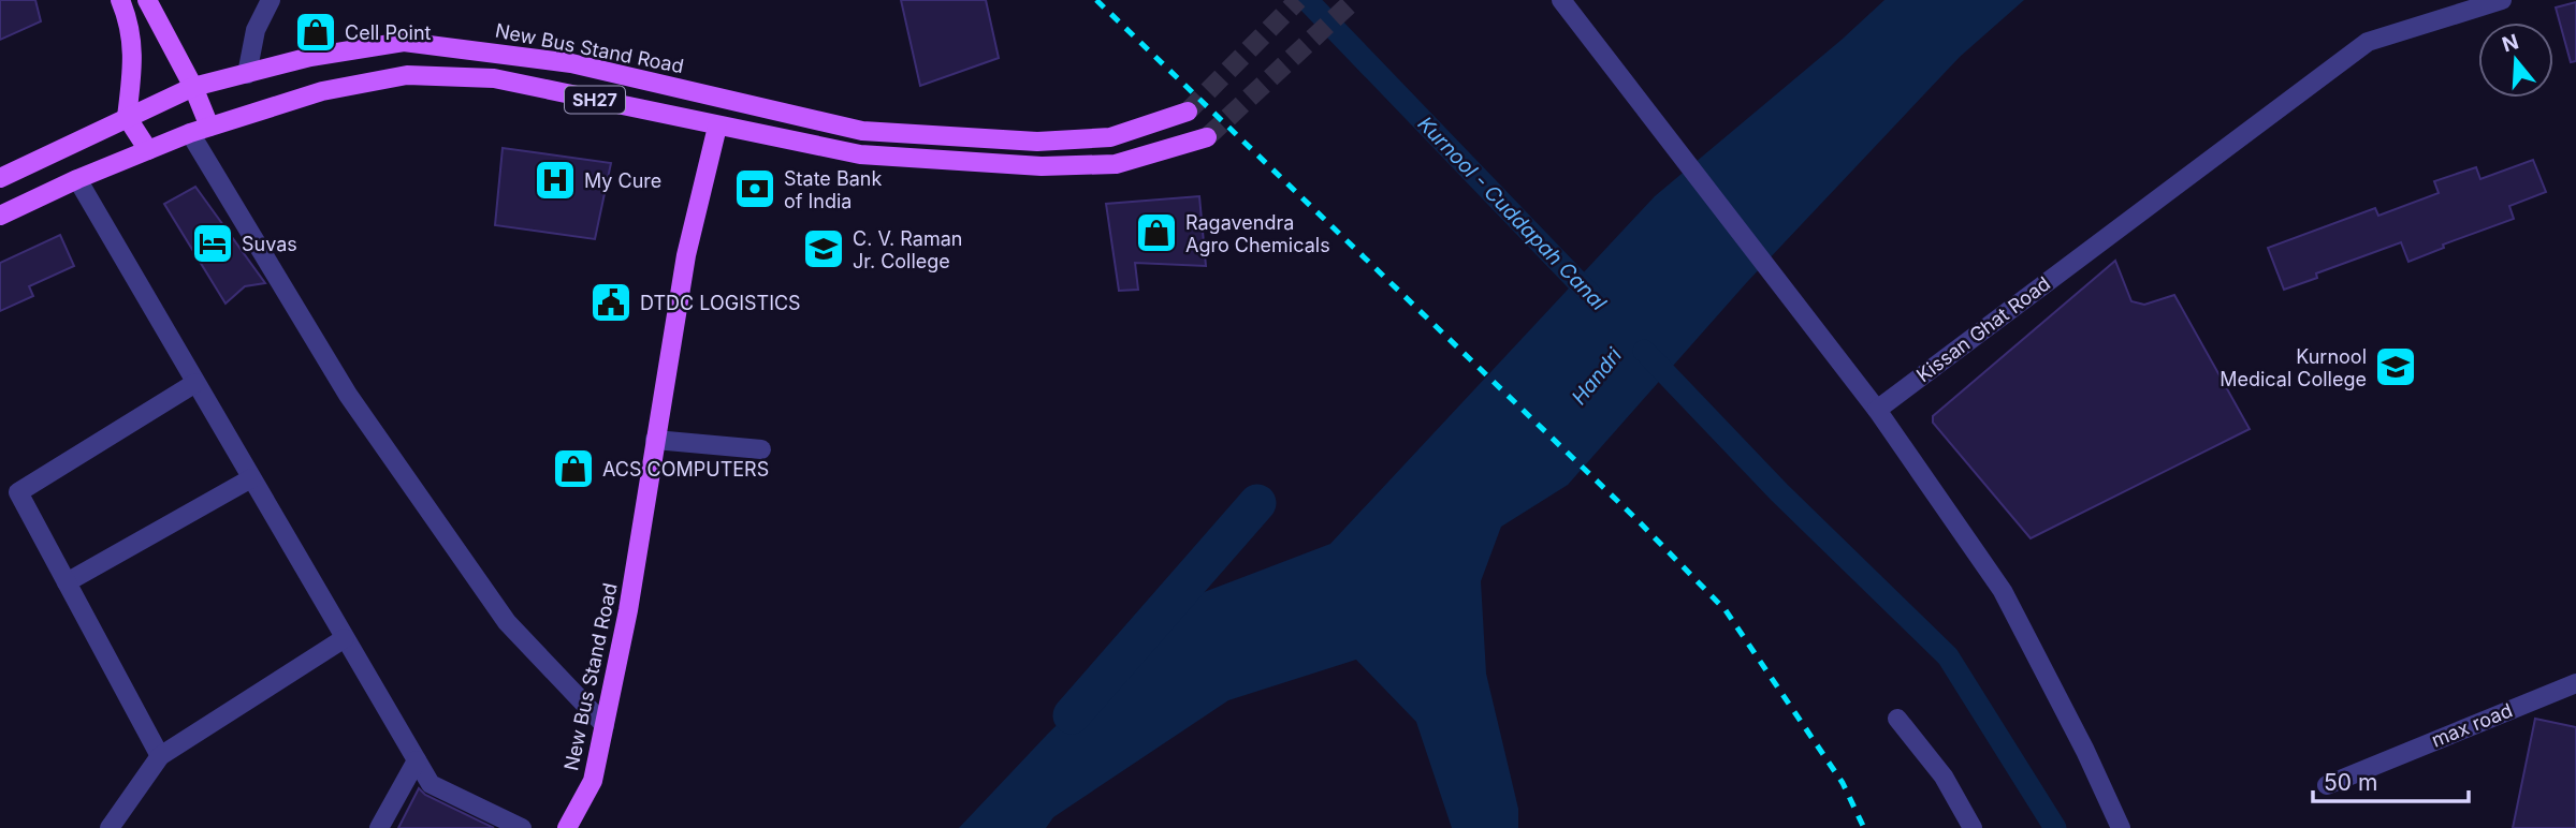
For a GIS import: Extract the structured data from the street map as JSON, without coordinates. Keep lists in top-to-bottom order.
{
  "streets": {
    "main road": ["New Bus Stand Road", "SH27"],
    "street": ["Kissan Ghat Road", "max road"]
  },
  "crossings": [
    ["New Bus Stand Road", "SH27"]
  ],
  "water": ["Kurnool - Cuddapah Canal", "Handri"],
  "places": {
    "shop": ["Cell Point", "Ragavendra Agro Chemicals", "ACS COMPUTERS"],
    "hospital": ["My Cure"],
    "bank": ["State Bank of India"],
    "hotel": ["Suvas"],
    "school or university": ["C. V. Raman Jr. College", "Kurnool Medical College"],
    "public building": ["DTDC LOGISTICS"]
  },
  "scale_bar": "50 m",
  "north": "top"
}
